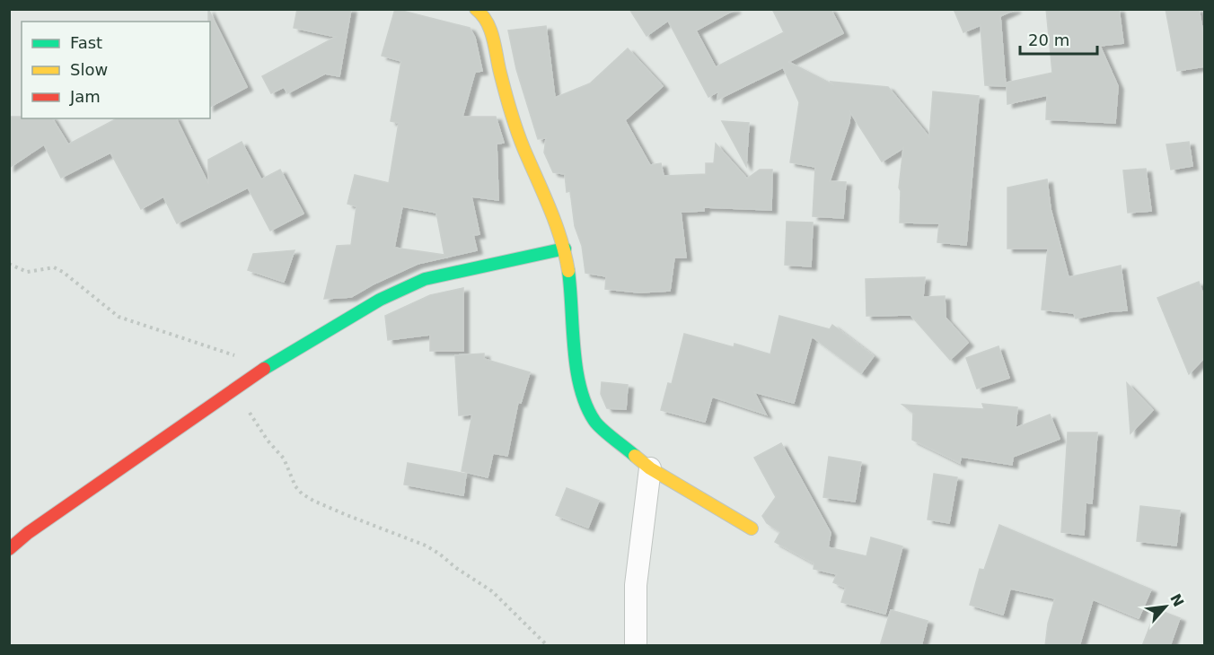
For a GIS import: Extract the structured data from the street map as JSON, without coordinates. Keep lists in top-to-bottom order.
{
  "legend": ["Fast", "Slow", "Jam"],
  "scale_bar": "20 m",
  "north": "top right"
}
